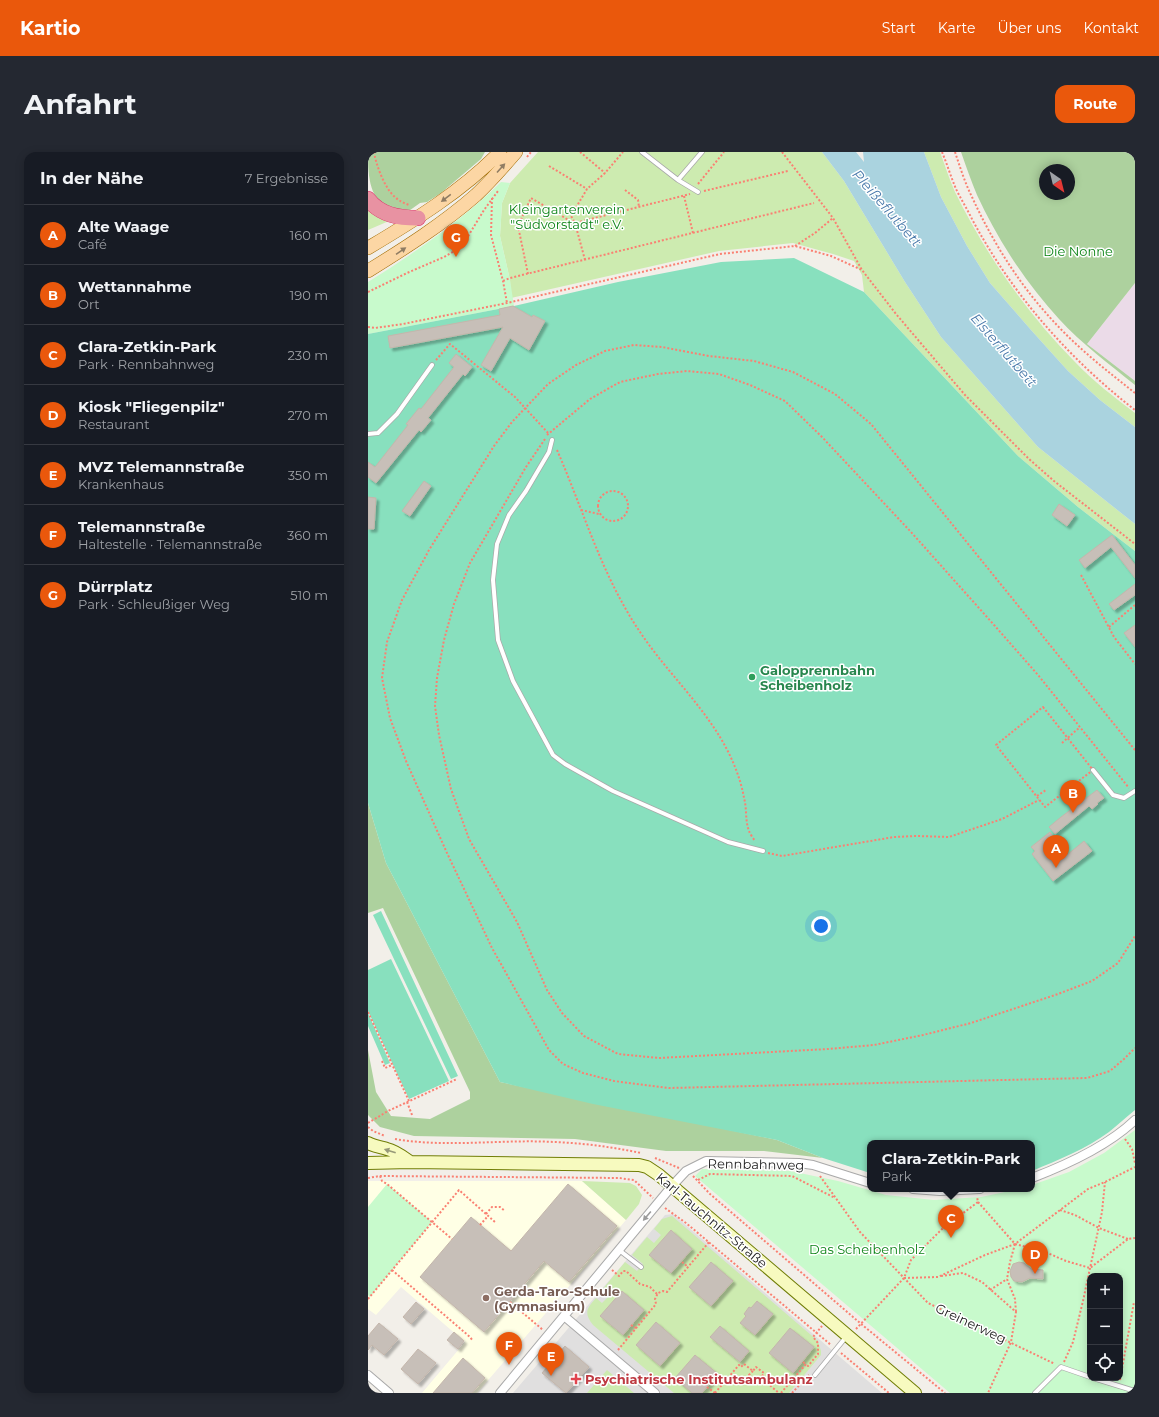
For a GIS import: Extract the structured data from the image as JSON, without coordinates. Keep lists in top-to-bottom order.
{
  "streets": {
    "main road": ["Karl-Tauchnitz-Straße"],
    "street": ["Rennbahnweg"],
    "path": ["Greinerweg"]
  },
  "crossings": [
    ["Rennbahnweg", "Karl-Tauchnitz-Straße"],
    ["Rennbahnweg", "Greinerweg"]
  ],
  "water": ["Pleißeflutbett", "Elsterflutbett"],
  "parks": ["Kleingartenverein \"Südvorstadt\" e.V.", "Die Nonne", "Das Scheibenholz"],
  "places": {
    "other": ["Galopprennbahn Scheibenholz", "Gerda-Taro-Schule (Gymnasium)"],
    "health": ["Psychiatrische Institutsambulanz"]
  },
  "north": "bottom right",
  "page": {
    "header": "Kartio",
    "nav": [
      "Start",
      "Karte",
      "Über uns",
      "Kontakt"
    ],
    "buttons": "Route",
    "title": "Anfahrt",
    "heading": ["In der Nähe", "7 Ergebnisse"],
    "list": [
      {
        "mark": "A",
        "name": "Alte Waage",
        "note": "Café",
        "value": "160 m"
      },
      {
        "mark": "B",
        "name": "Wettannahme",
        "note": "Ort",
        "value": "190 m"
      },
      {
        "mark": "C",
        "name": "Clara-Zetkin-Park",
        "note": "Park · Rennbahnweg",
        "value": "230 m"
      },
      {
        "mark": "D",
        "name": "Kiosk \"Fliegenpilz\"",
        "note": "Restaurant",
        "value": "270 m"
      },
      {
        "mark": "E",
        "name": "MVZ Telemannstraße",
        "note": "Krankenhaus",
        "value": "350 m"
      },
      {
        "mark": "F",
        "name": "Telemannstraße",
        "note": "Haltestelle · Telemannstraße",
        "value": "360 m"
      },
      {
        "mark": "G",
        "name": "Dürrplatz",
        "note": "Park · Schleußiger Weg",
        "value": "510 m"
      }
    ],
    "pins": [
      "G",
      "B",
      "A",
      "C",
      "D",
      "F",
      "E"
    ],
    "popup": ["Clara-Zetkin-Park", "Park"],
    "map_buttons": ["+", "−"]
  }
}
